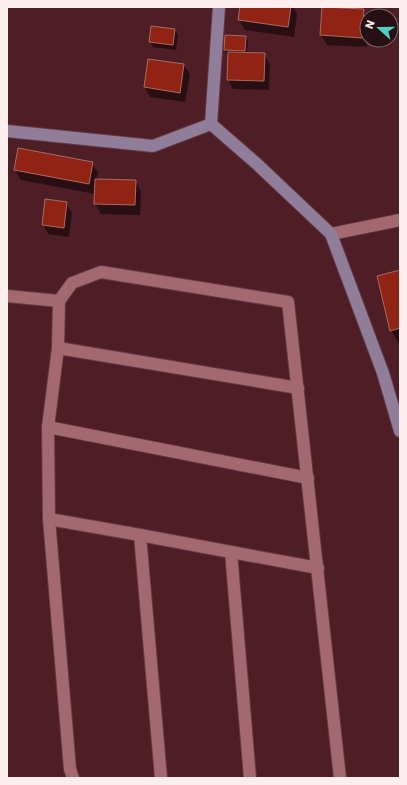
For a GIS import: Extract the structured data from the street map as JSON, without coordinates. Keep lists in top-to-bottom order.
{
  "north": "left"
}
